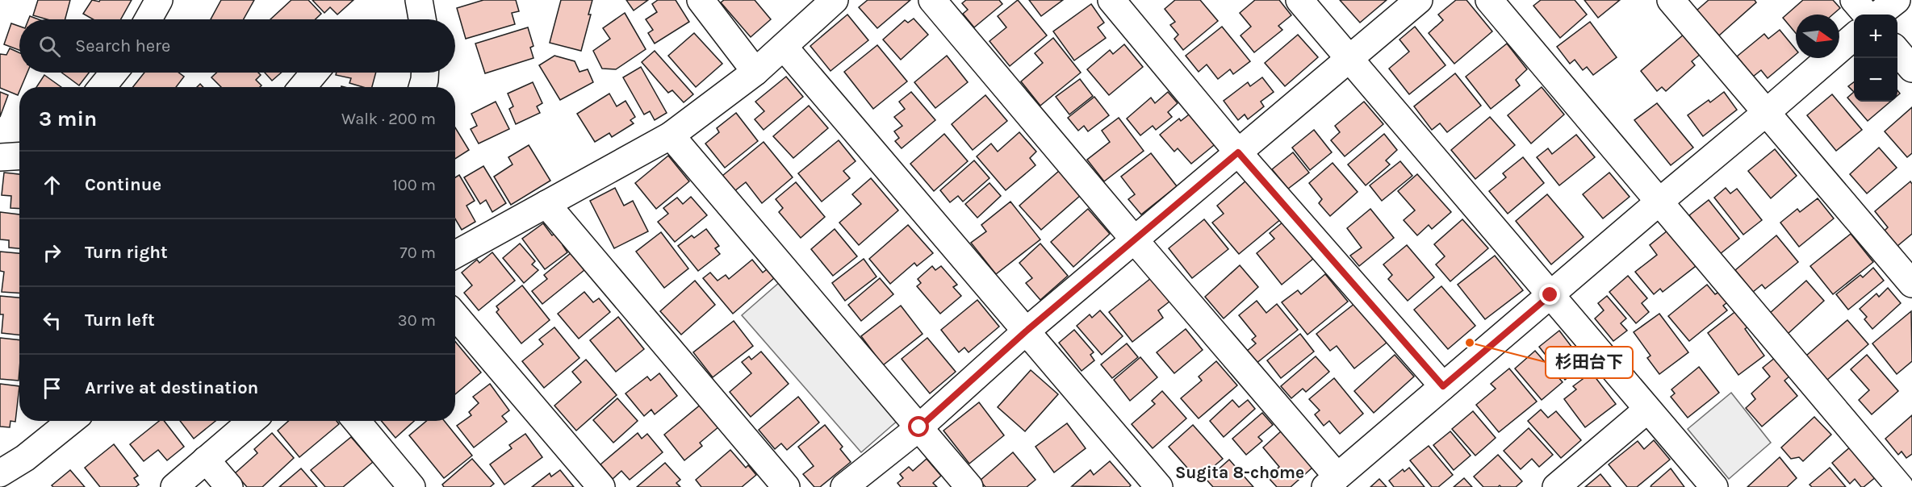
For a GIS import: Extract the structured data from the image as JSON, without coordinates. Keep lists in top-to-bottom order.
{
  "districts": ["Sugita 8-chome"],
  "places": ["杉田台下"],
  "north": "right",
  "page": {
    "map_buttons": ["+", "−"],
    "search": "Search here",
    "heading": ["3 min", "Walk · 200 m"],
    "list": [
      ["Continue", "100 m"],
      ["Turn right", "70 m"],
      ["Turn left", "30 m"],
      "Arrive at destination"
    ]
  }
}
